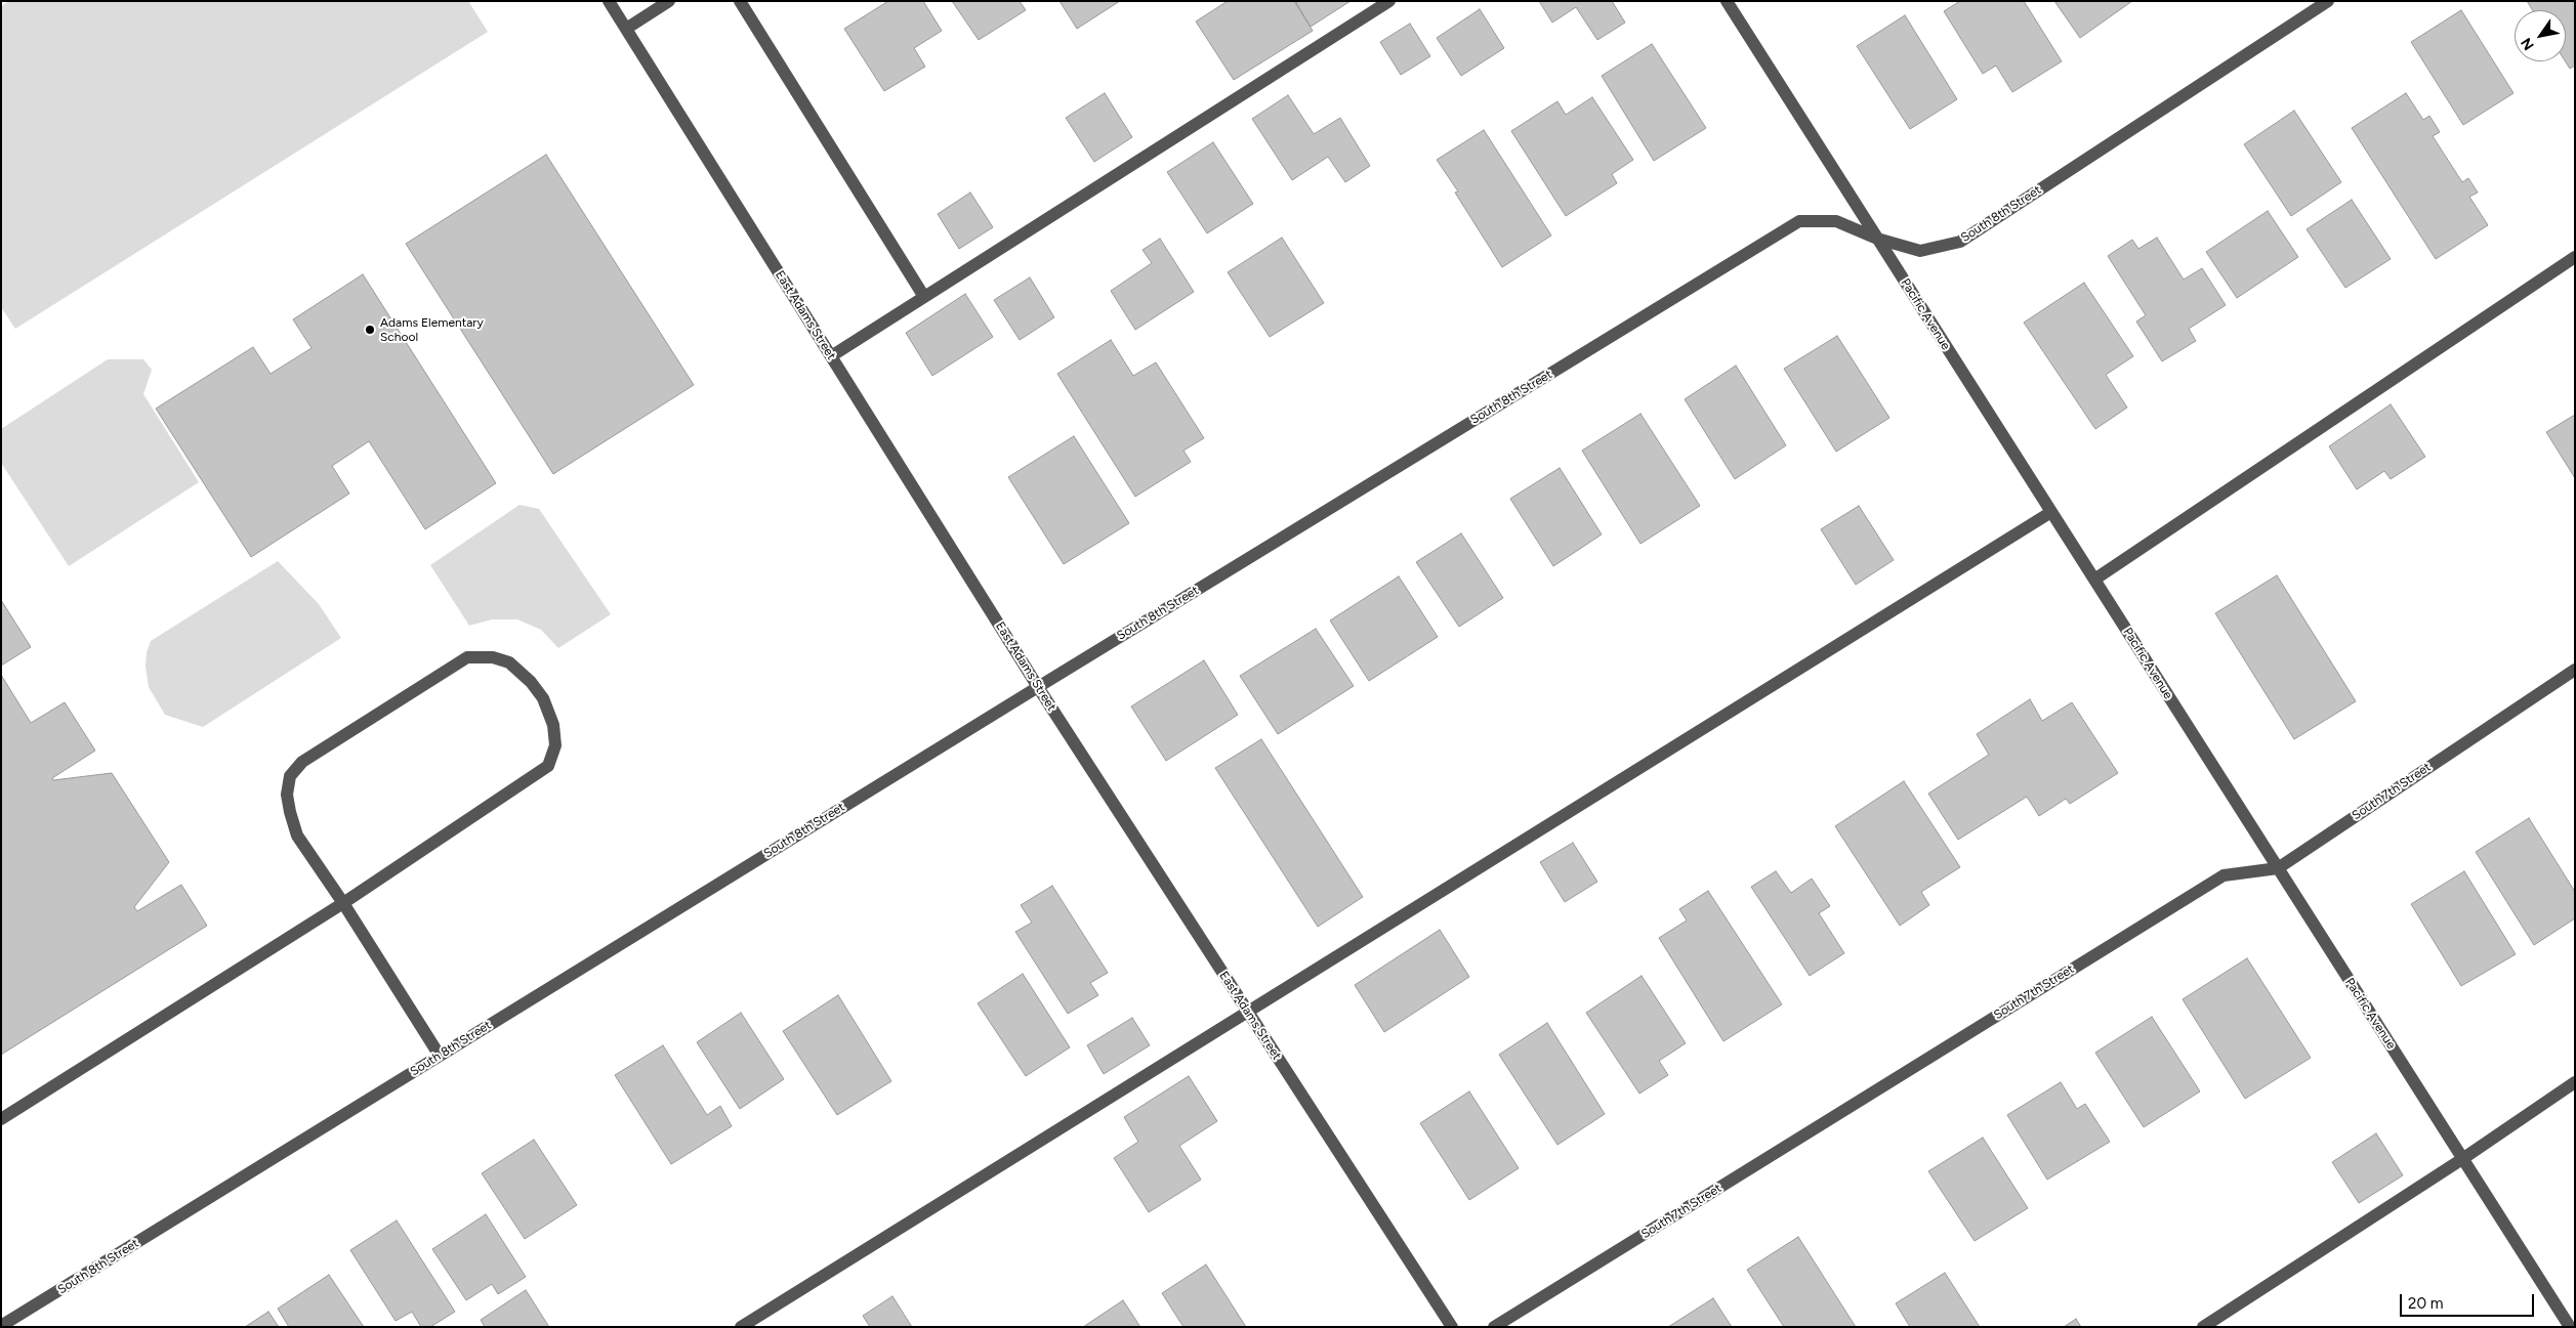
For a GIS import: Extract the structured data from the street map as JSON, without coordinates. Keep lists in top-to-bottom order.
{
  "streets": {
    "street": [
      "South 8th Street",
      "Pacific Avenue",
      "East Adams Street",
      "South 7th Street"
    ]
  },
  "crossings": [
    ["South 8th Street", "Pacific Avenue"],
    ["South 8th Street", "East Adams Street"],
    ["Pacific Avenue", "South 7th Street"]
  ],
  "places": ["Adams Elementary School"],
  "scale_bar": "20 m",
  "north": "bottom left"
}
